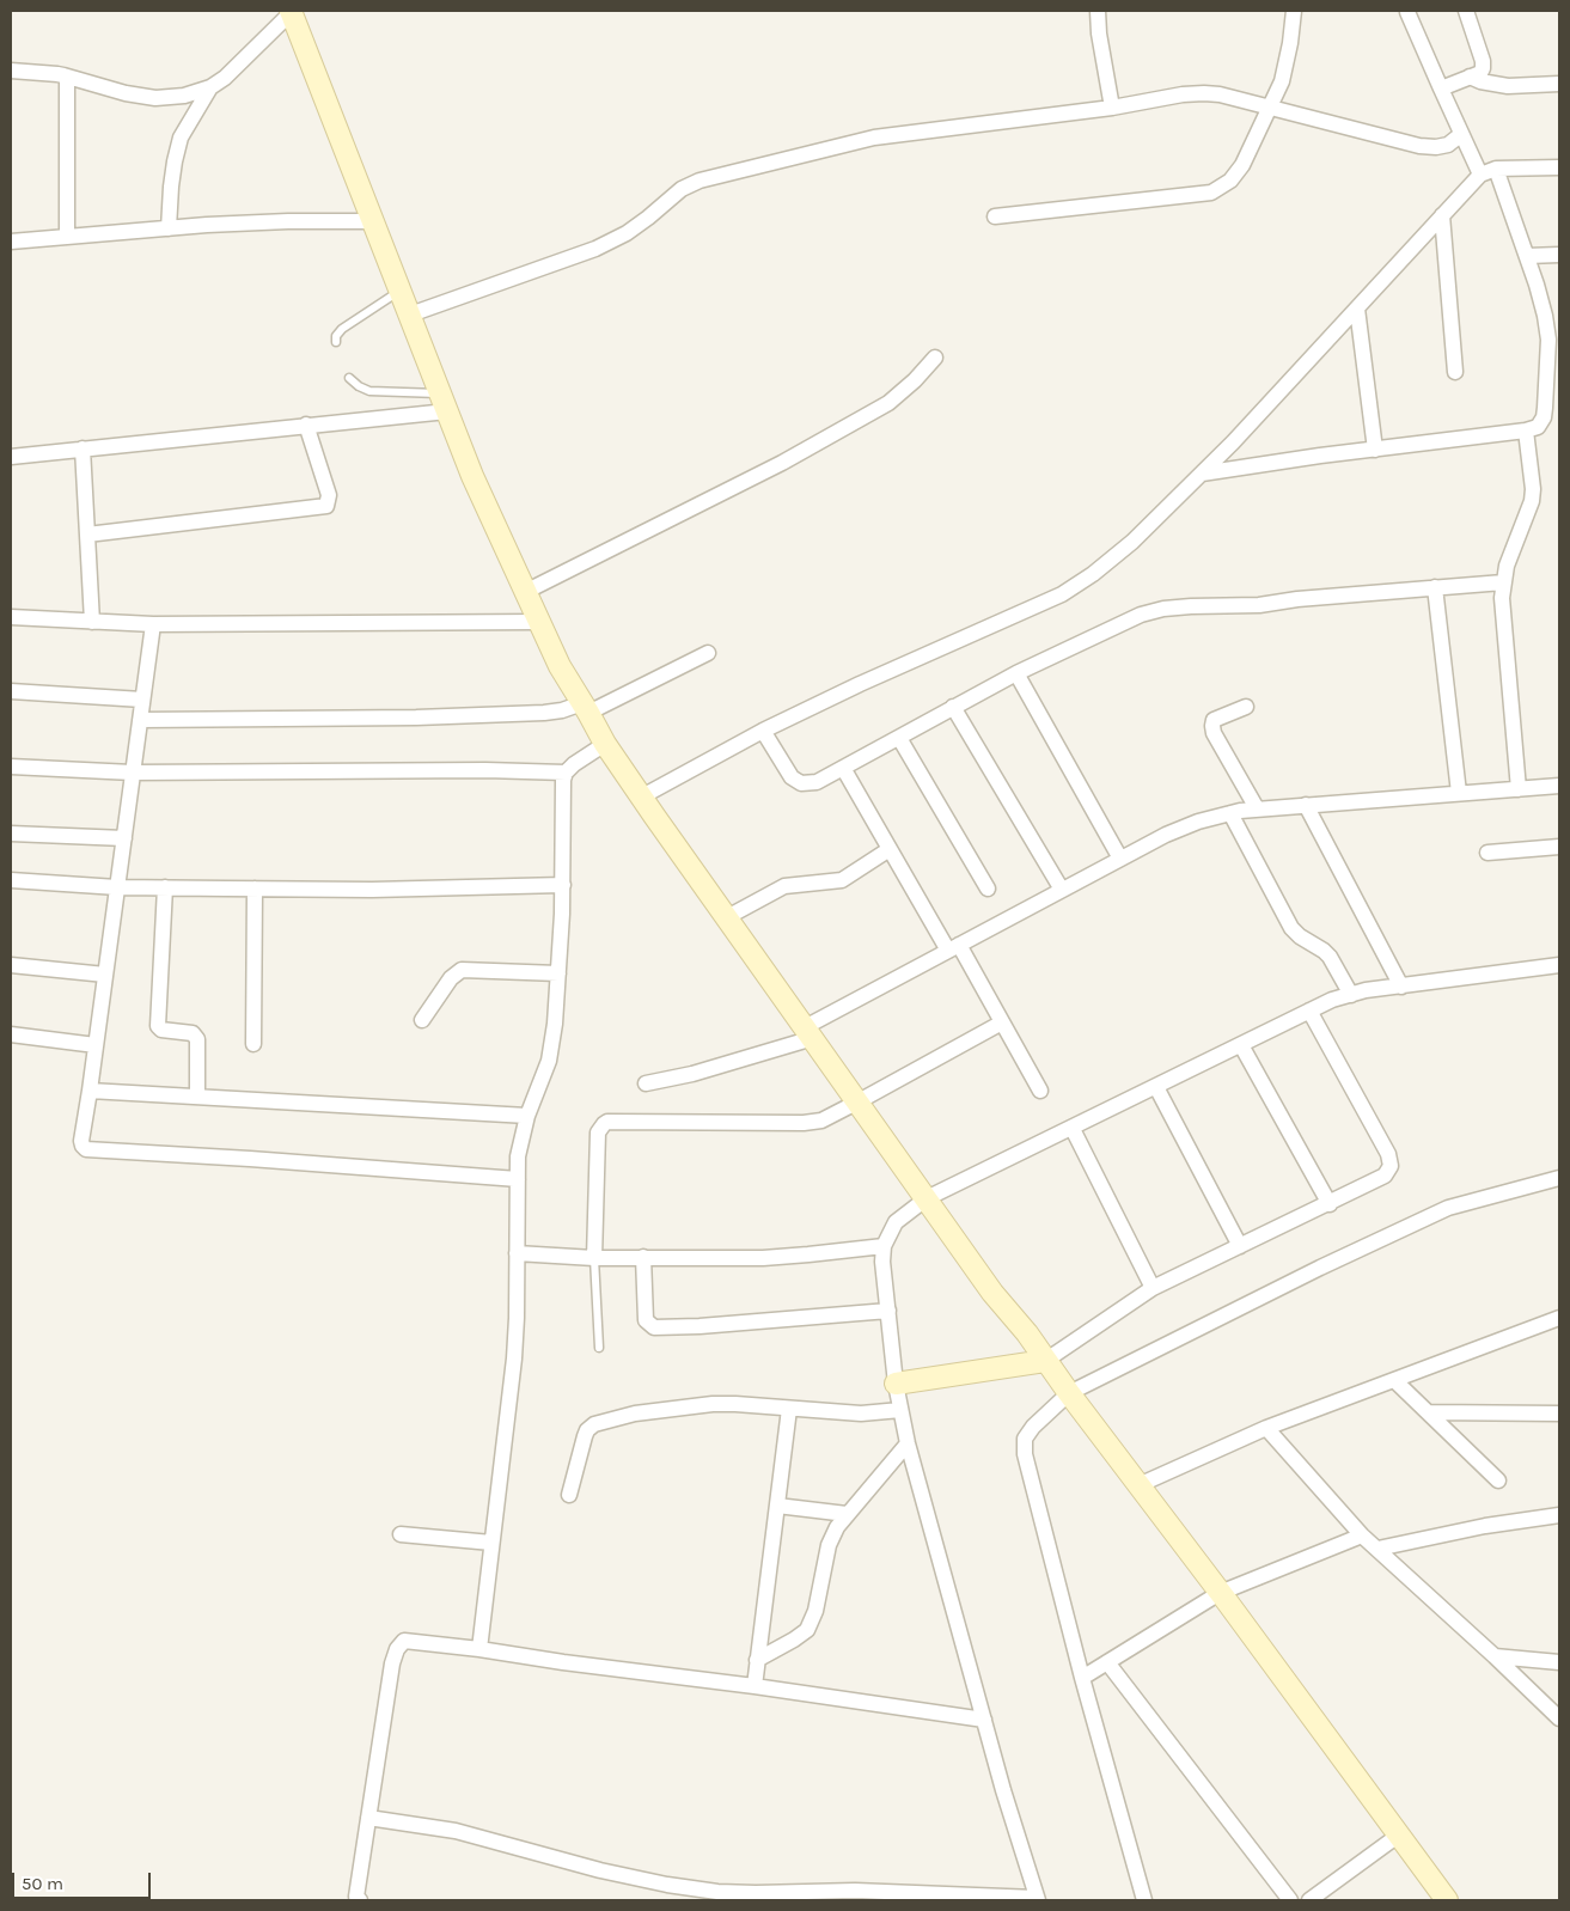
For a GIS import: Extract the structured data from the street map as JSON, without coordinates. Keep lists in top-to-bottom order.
{
  "scale_bar": "50 m"
}
